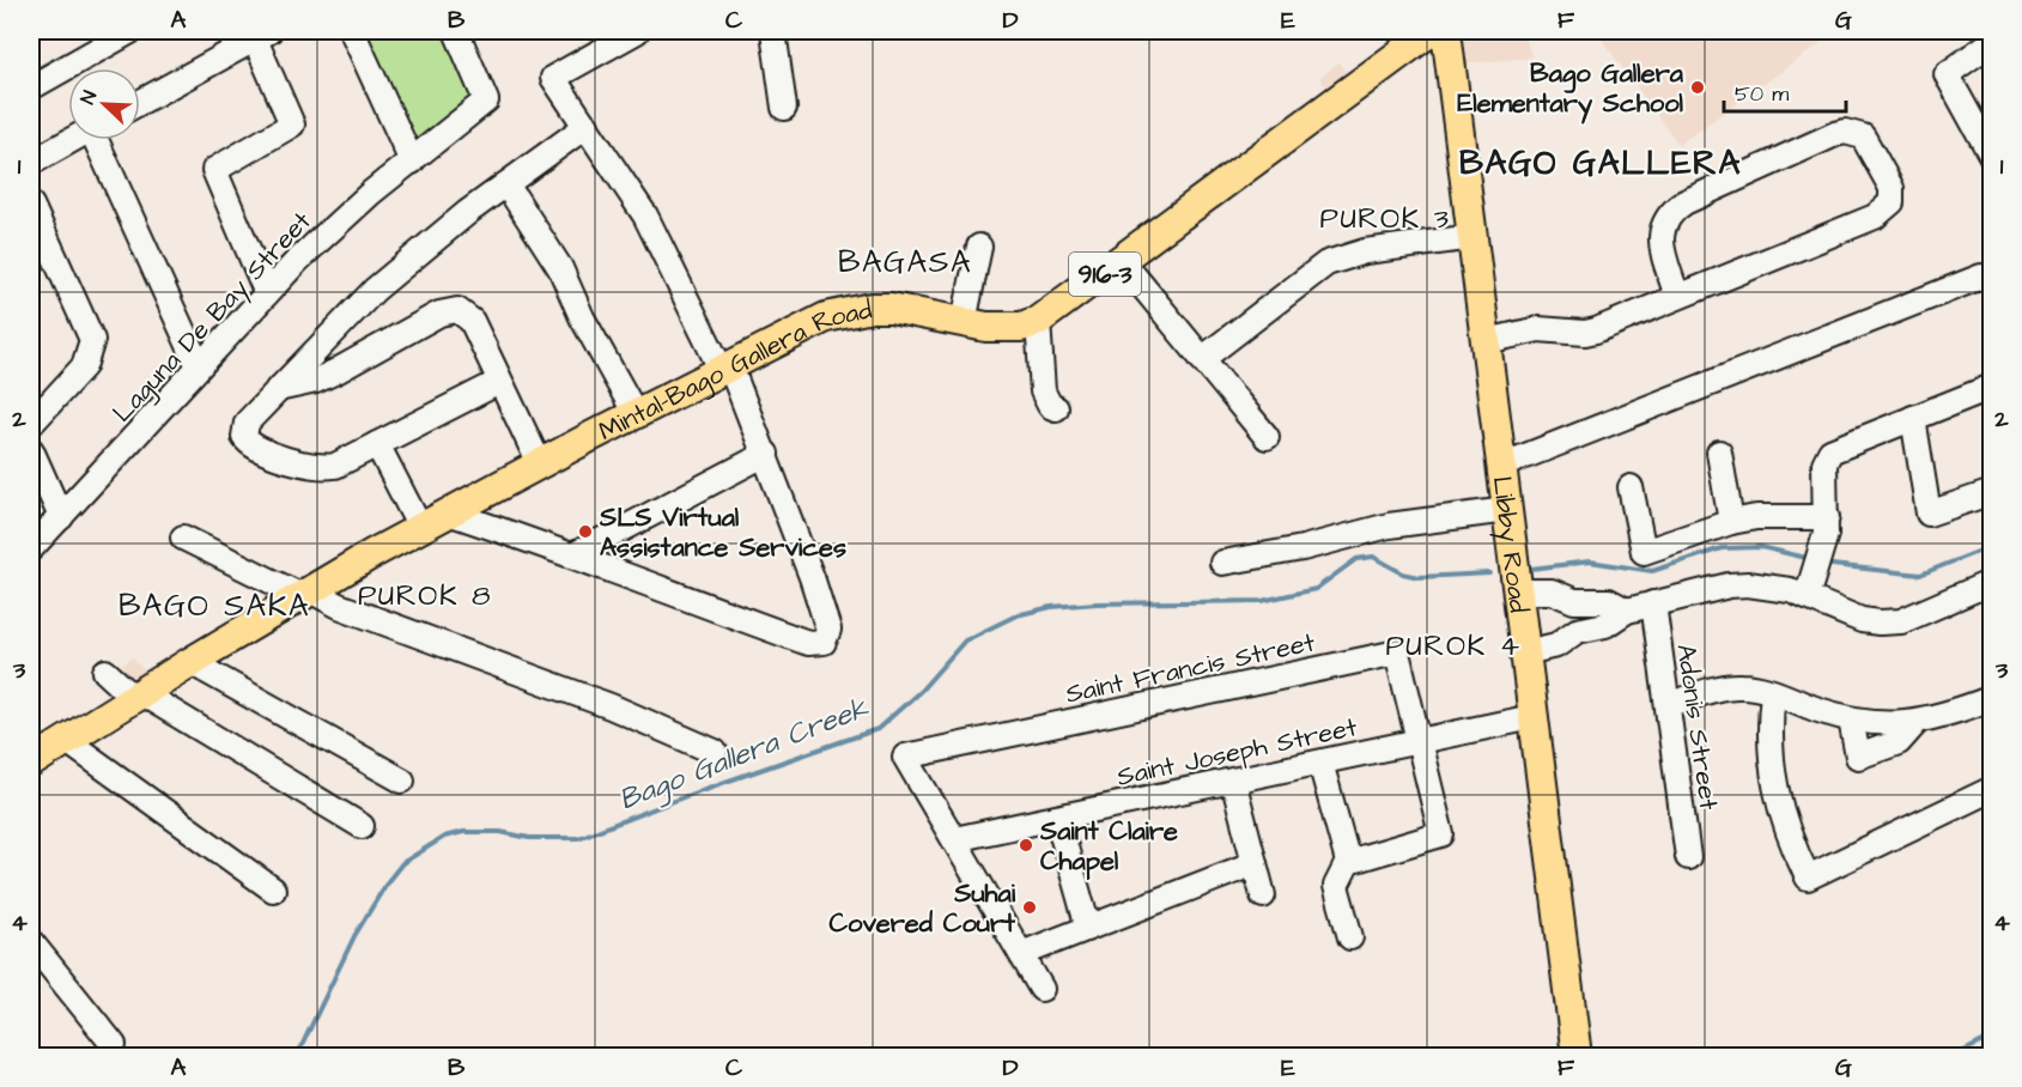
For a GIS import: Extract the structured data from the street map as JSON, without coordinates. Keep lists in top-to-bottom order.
{
  "streets": {
    "main road": ["916-3", "Mintal-Bago Gallera Road", "Libby Road"],
    "street": [
      "Laguna De Bay Street",
      "Saint Francis Street",
      "Adonis Street",
      "Saint Joseph Street"
    ]
  },
  "crossings": [
    ["Libby Road", "Saint Joseph Street"],
    ["Saint Francis Street", "Saint Joseph Street"]
  ],
  "districts": [
    "BAGO GALLERA",
    "PUROK 3",
    "BAGASA",
    "PUROK 8",
    "BAGO SAKA",
    "PUROK 4"
  ],
  "water": ["Bago Gallera Creek"],
  "places": [
    "Bago Gallera Elementary School",
    "SLS Virtual Assistance Services",
    "Saint Claire Chapel",
    "Suhai Covered Court"
  ],
  "scale_bar": "50 m",
  "north": "top left",
  "grid": {
    "columns": [
      "A",
      "B",
      "C",
      "D",
      "E",
      "F",
      "G"
    ],
    "rows": [
      "1",
      "2",
      "3",
      "4"
    ]
  }
}
